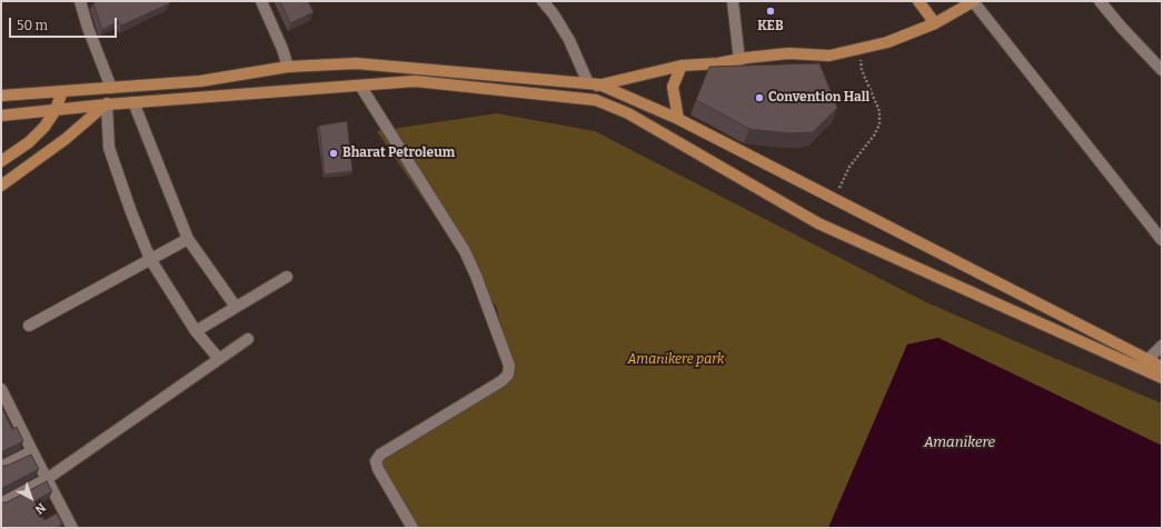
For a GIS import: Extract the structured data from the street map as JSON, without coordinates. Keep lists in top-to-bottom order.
{
  "water": ["Amanikere"],
  "parks": ["Amanikere park"],
  "places": ["KEB", "Convention Hall", "Bharat Petroleum"],
  "scale_bar": "50 m",
  "north": "bottom right"
}
